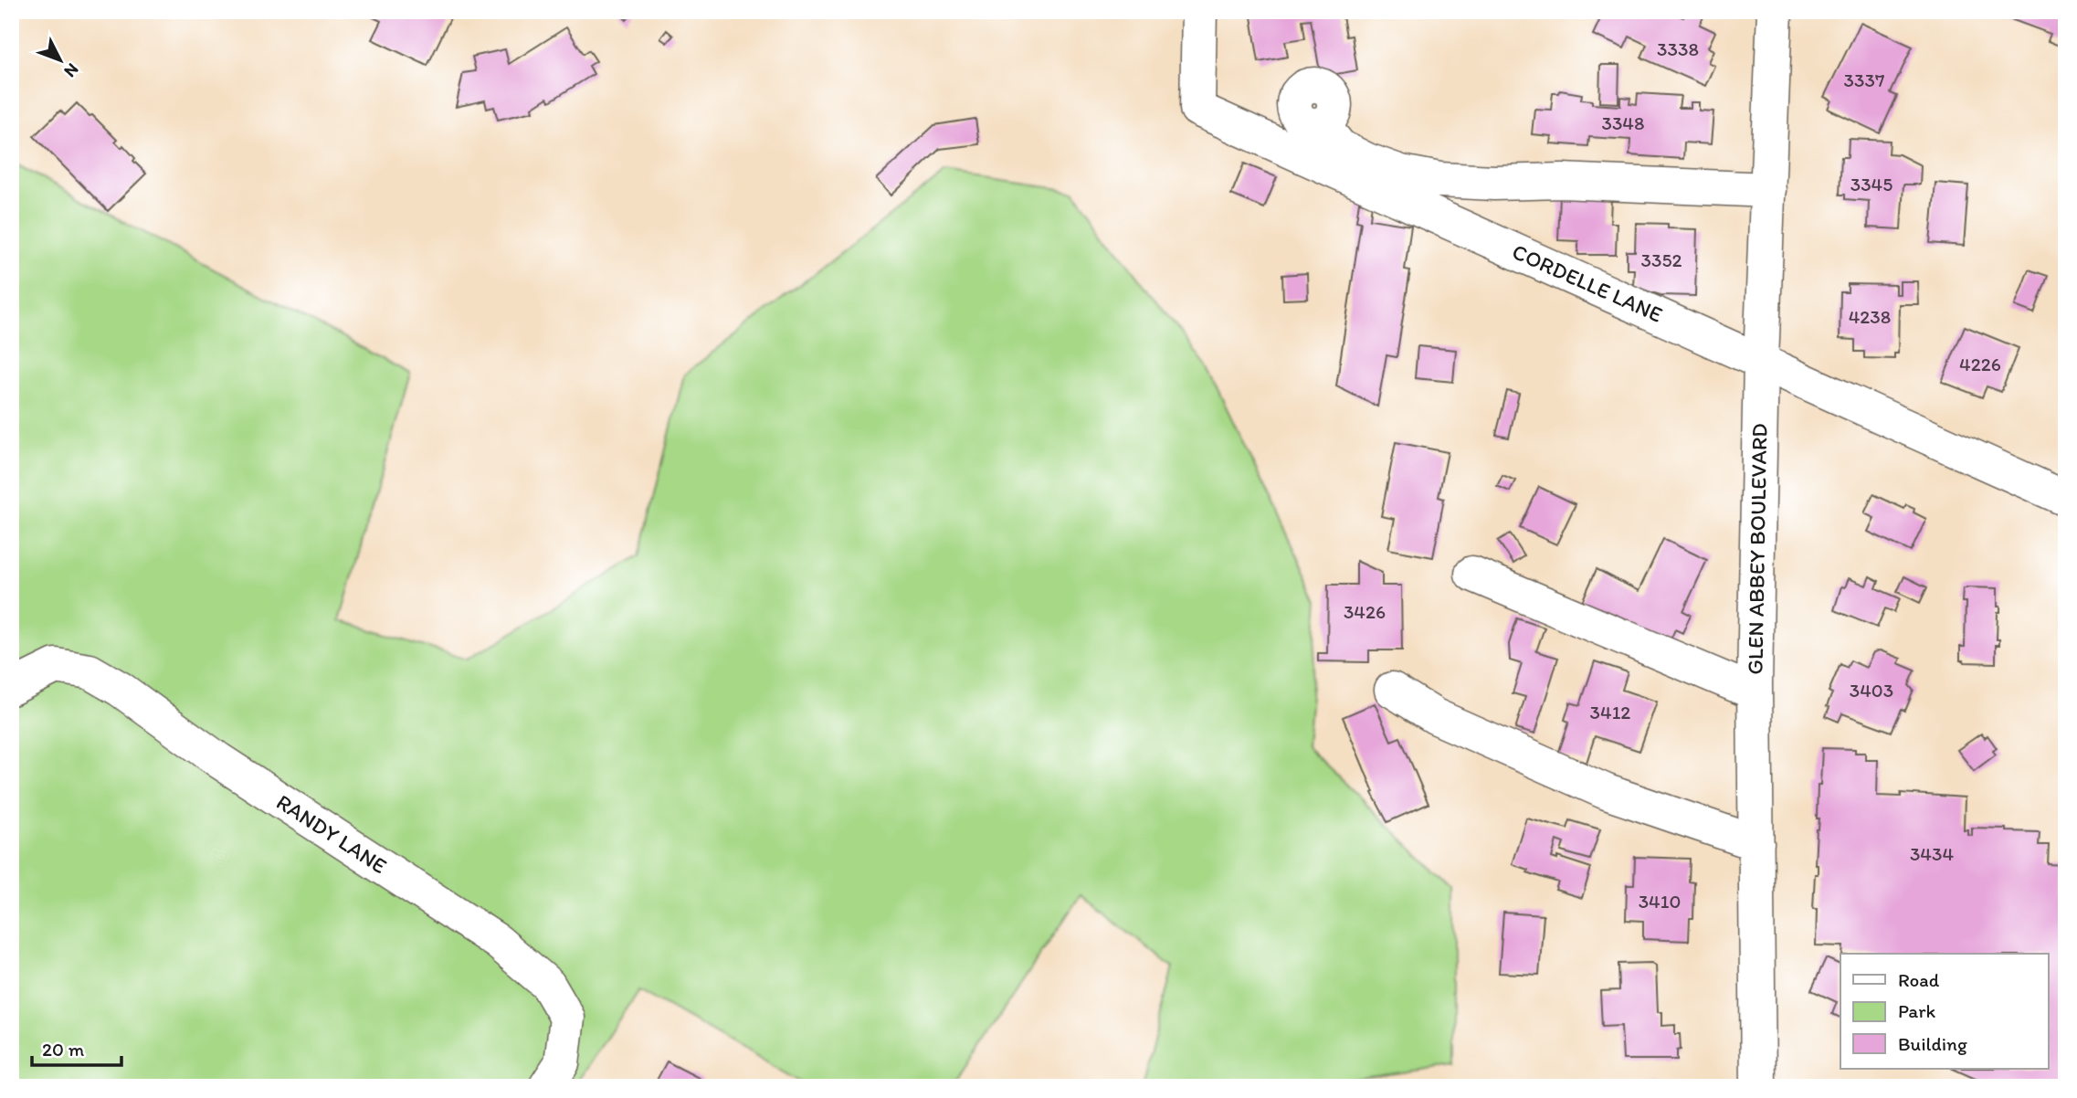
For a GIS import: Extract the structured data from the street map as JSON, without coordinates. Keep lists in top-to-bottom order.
{
  "streets": {
    "street": ["CORDELLE LANE", "GLEN ABBEY BOULEVARD", "RANDY LANE"]
  },
  "crossings": [
    ["CORDELLE LANE", "GLEN ABBEY BOULEVARD"]
  ],
  "house_numbers": [
    "3338",
    "3337",
    "3348",
    "3345",
    "3352",
    "4238",
    "4226",
    "3426",
    "3403",
    "3412",
    "3434",
    "3410"
  ],
  "legend": ["Road", "Park", "Building"],
  "scale_bar": "20 m",
  "north": "bottom right"
}
